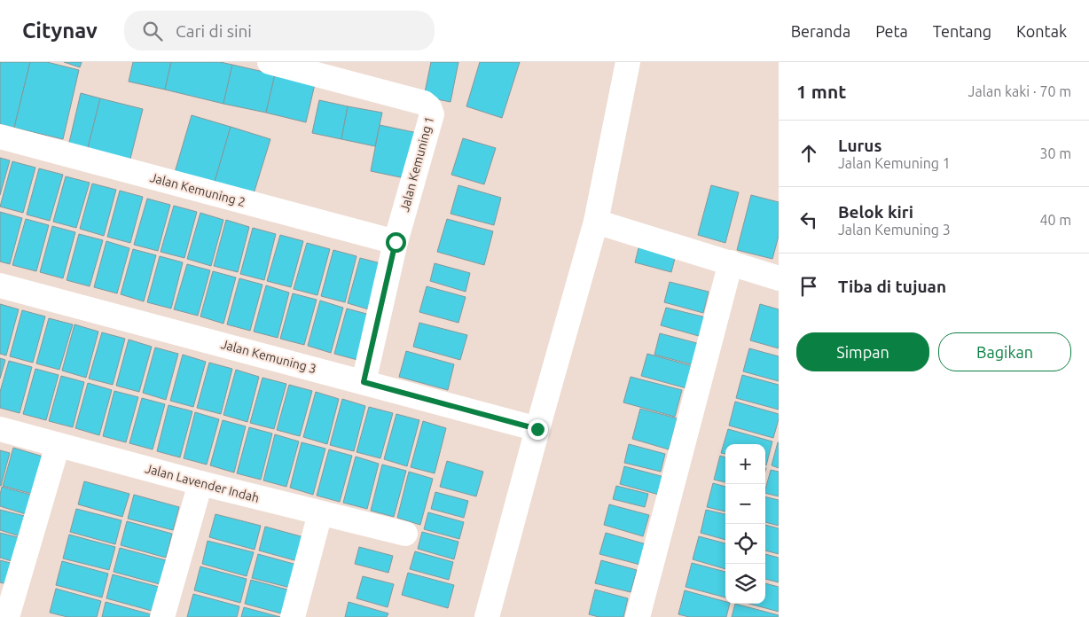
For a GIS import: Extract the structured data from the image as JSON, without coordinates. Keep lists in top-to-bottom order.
{
  "streets": {
    "street": [
      "Jalan Kemuning 1",
      "Jalan Kemuning 2",
      "Jalan Kemuning 3",
      "Jalan Lavender Indah"
    ]
  },
  "crossings": [
    ["Jalan Kemuning 1", "Jalan Kemuning 2"],
    ["Jalan Kemuning 1", "Jalan Kemuning 3"]
  ],
  "page": {
    "header": "Citynav",
    "search": "Cari di sini",
    "nav": [
      "Beranda",
      "Peta",
      "Tentang",
      "Kontak"
    ],
    "heading": ["1 mnt", "Jalan kaki · 70 m"],
    "list": [
      ["Lurus", "Jalan Kemuning 1", "30 m"],
      ["Belok kiri", "Jalan Kemuning 3", "40 m"],
      "Tiba di tujuan"
    ],
    "buttons": ["Simpan", "Bagikan"],
    "map_buttons": ["+", "−"]
  }
}
